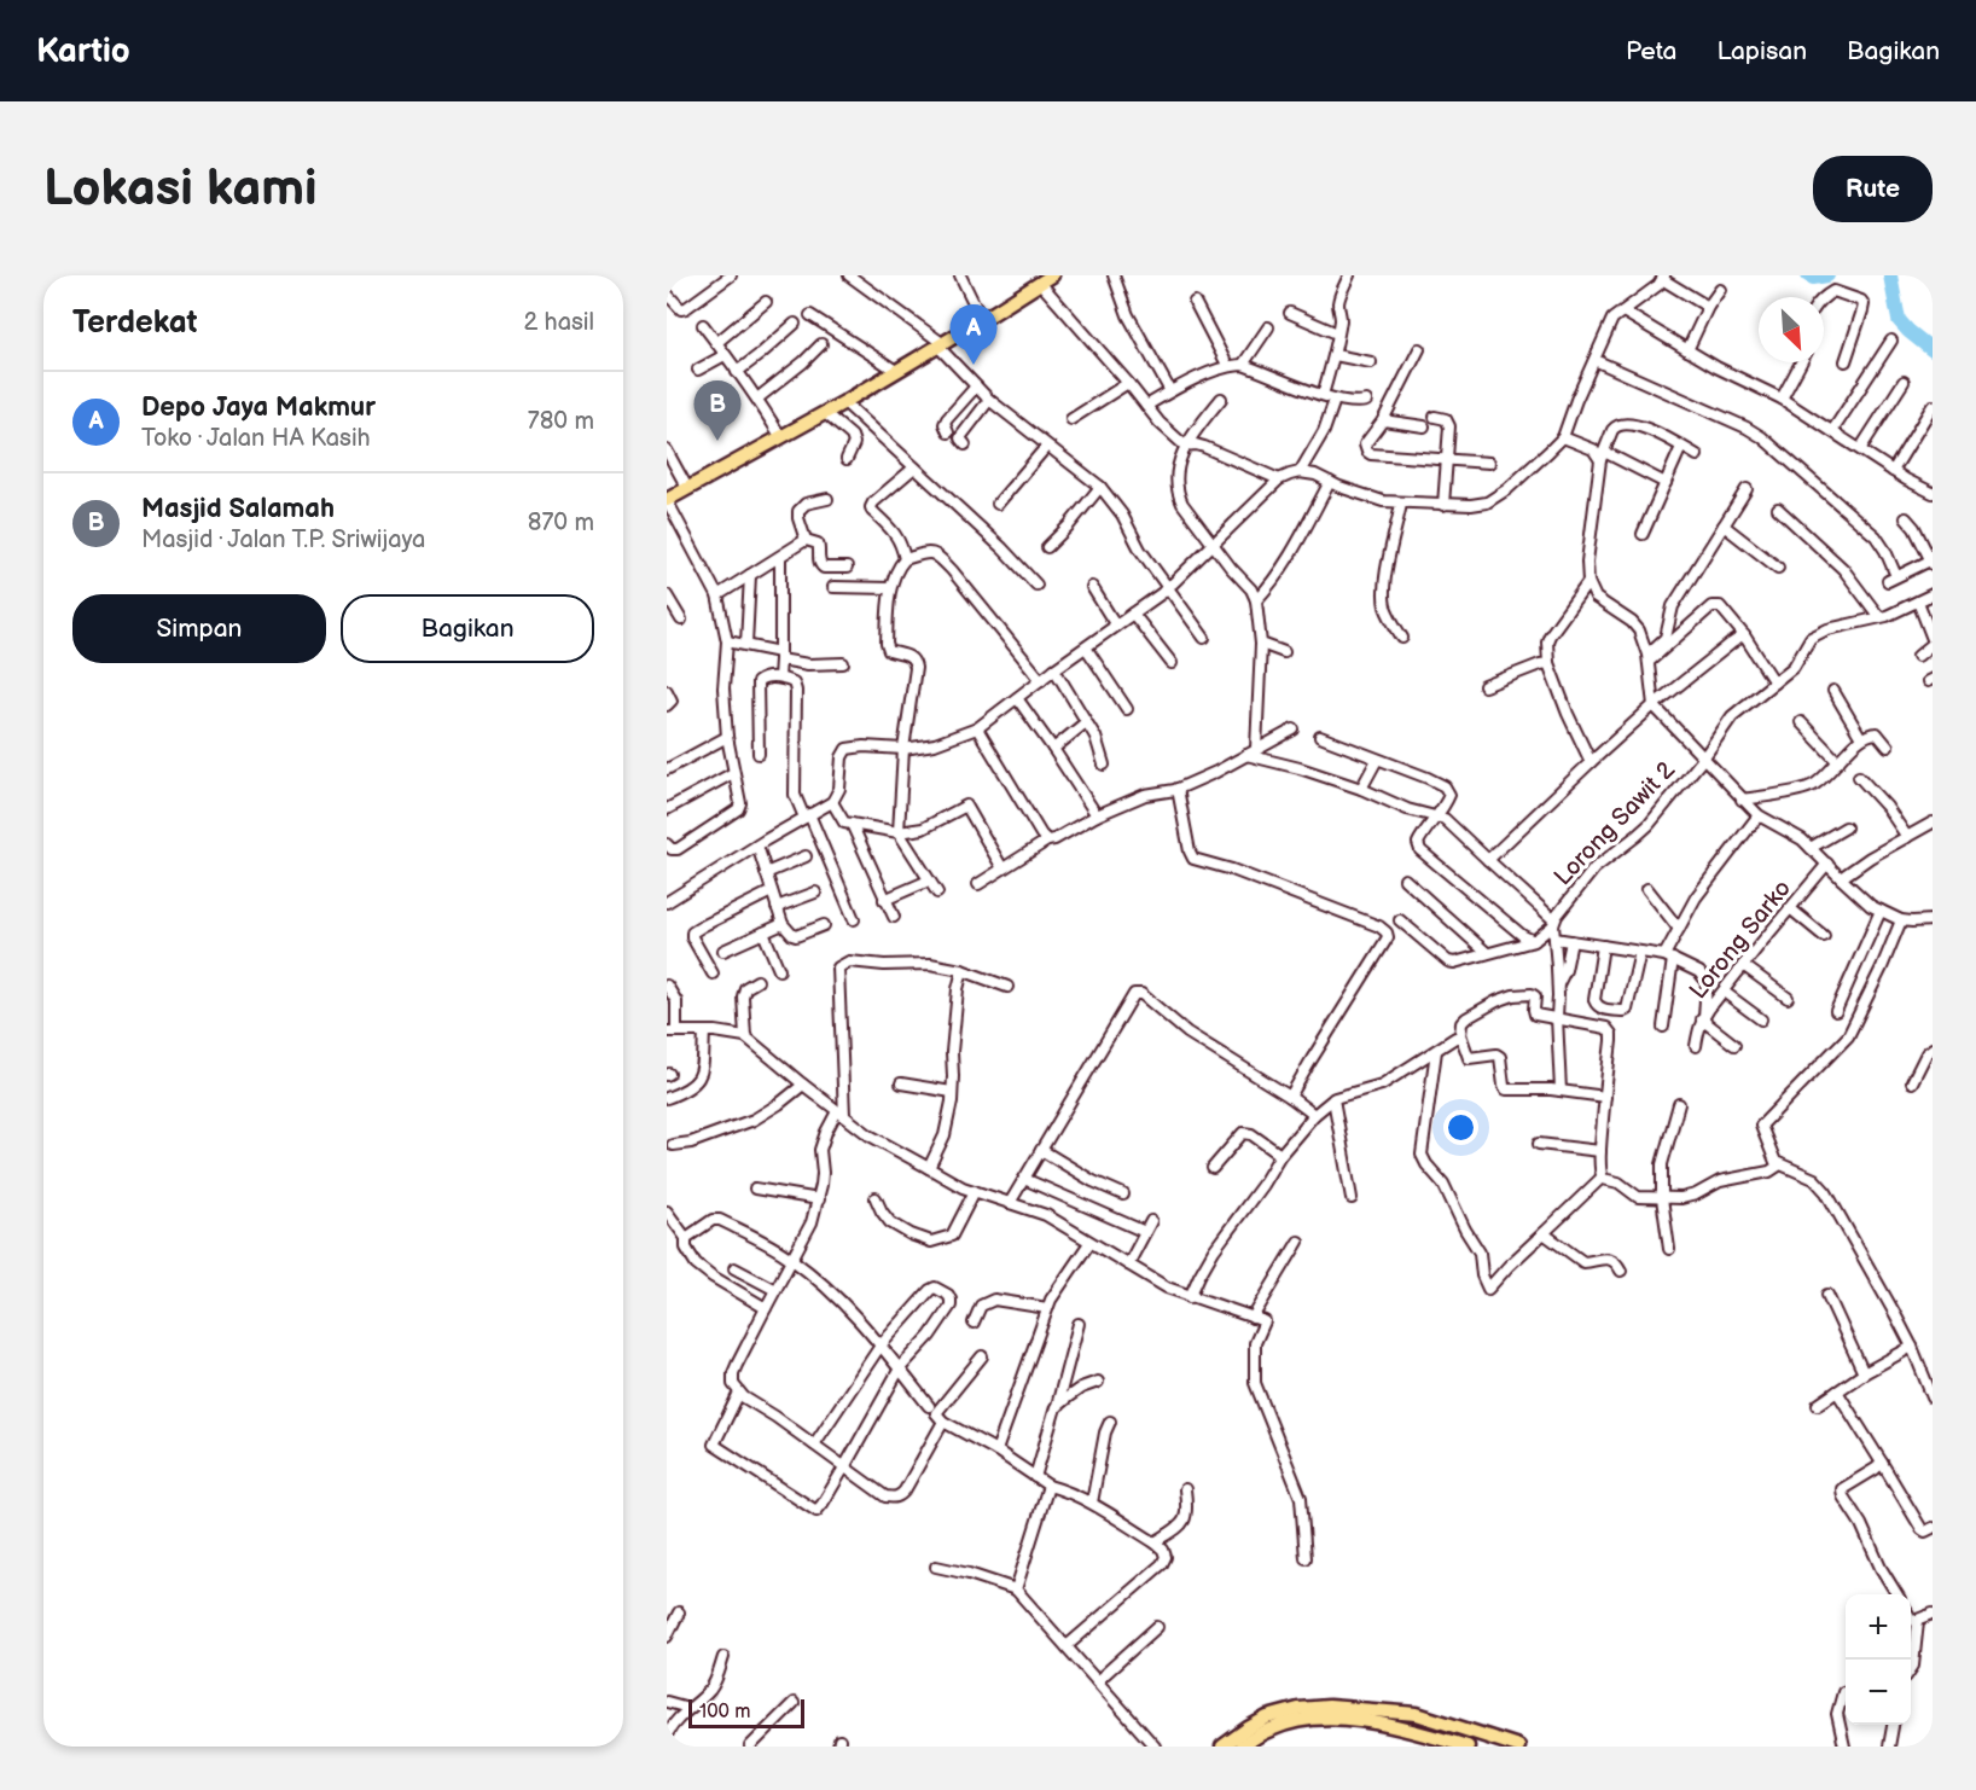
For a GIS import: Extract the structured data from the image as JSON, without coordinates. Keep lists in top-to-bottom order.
{
  "streets": {
    "street": ["Lorong Sawit 2", "Lorong Sarko"]
  },
  "scale_bar": "100 m",
  "north": "bottom right",
  "page": {
    "header": "Kartio",
    "nav": ["Peta", "Lapisan", "Bagikan"],
    "buttons": [
      "Rute",
      ["Simpan", "Bagikan"]
    ],
    "title": "Lokasi kami",
    "heading": ["Terdekat", "2 hasil"],
    "pins": ["A", "B"],
    "list": [
      {
        "mark": "A",
        "name": "Depo Jaya Makmur",
        "note": "Toko · Jalan HA Kasih",
        "value": "780 m"
      },
      {
        "mark": "B",
        "name": "Masjid Salamah",
        "note": "Masjid · Jalan T.P. Sriwijaya",
        "value": "870 m"
      }
    ],
    "map_buttons": ["+", "−"],
    "scale": "100 m"
  }
}
